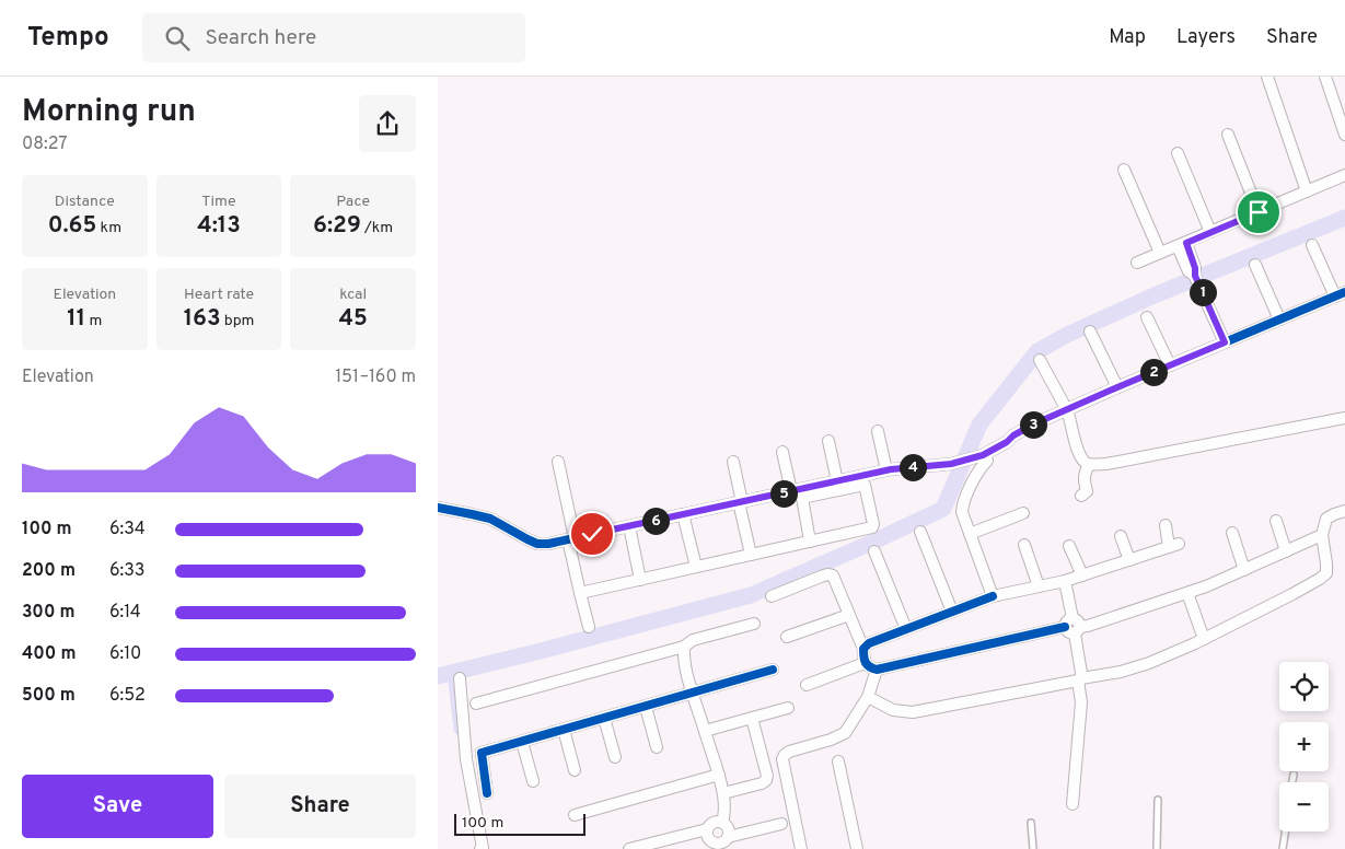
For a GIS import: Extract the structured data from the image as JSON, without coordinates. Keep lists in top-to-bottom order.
{
  "scale_bar": "100 m",
  "page": {
    "header": "Tempo",
    "search": "Search here",
    "nav": ["Map", "Layers", "Share"],
    "heading": ["Morning run", "08:27"],
    "stats": [
      ["Distance", "0.65 km"],
      ["Time", "4:13"],
      ["Pace", "6:29 /km"],
      ["Elevation", "11 m"],
      ["Heart rate", "163 bpm"],
      ["kcal", "45"]
    ],
    "pins": [
      "1",
      "2",
      "3",
      "4",
      "5",
      "6"
    ],
    "chart": ["Elevation", "151–160 m"],
    "list": [
      {
        "name": "100 m",
        "note": "6:34"
      },
      {
        "name": "200 m",
        "note": "6:33"
      },
      {
        "name": "300 m",
        "note": "6:14"
      },
      {
        "name": "400 m",
        "note": "6:10"
      },
      {
        "name": "500 m",
        "note": "6:52"
      }
    ],
    "map_buttons": ["+", "−"],
    "buttons": ["Save", "Share"],
    "scale": "100 m"
  }
}
